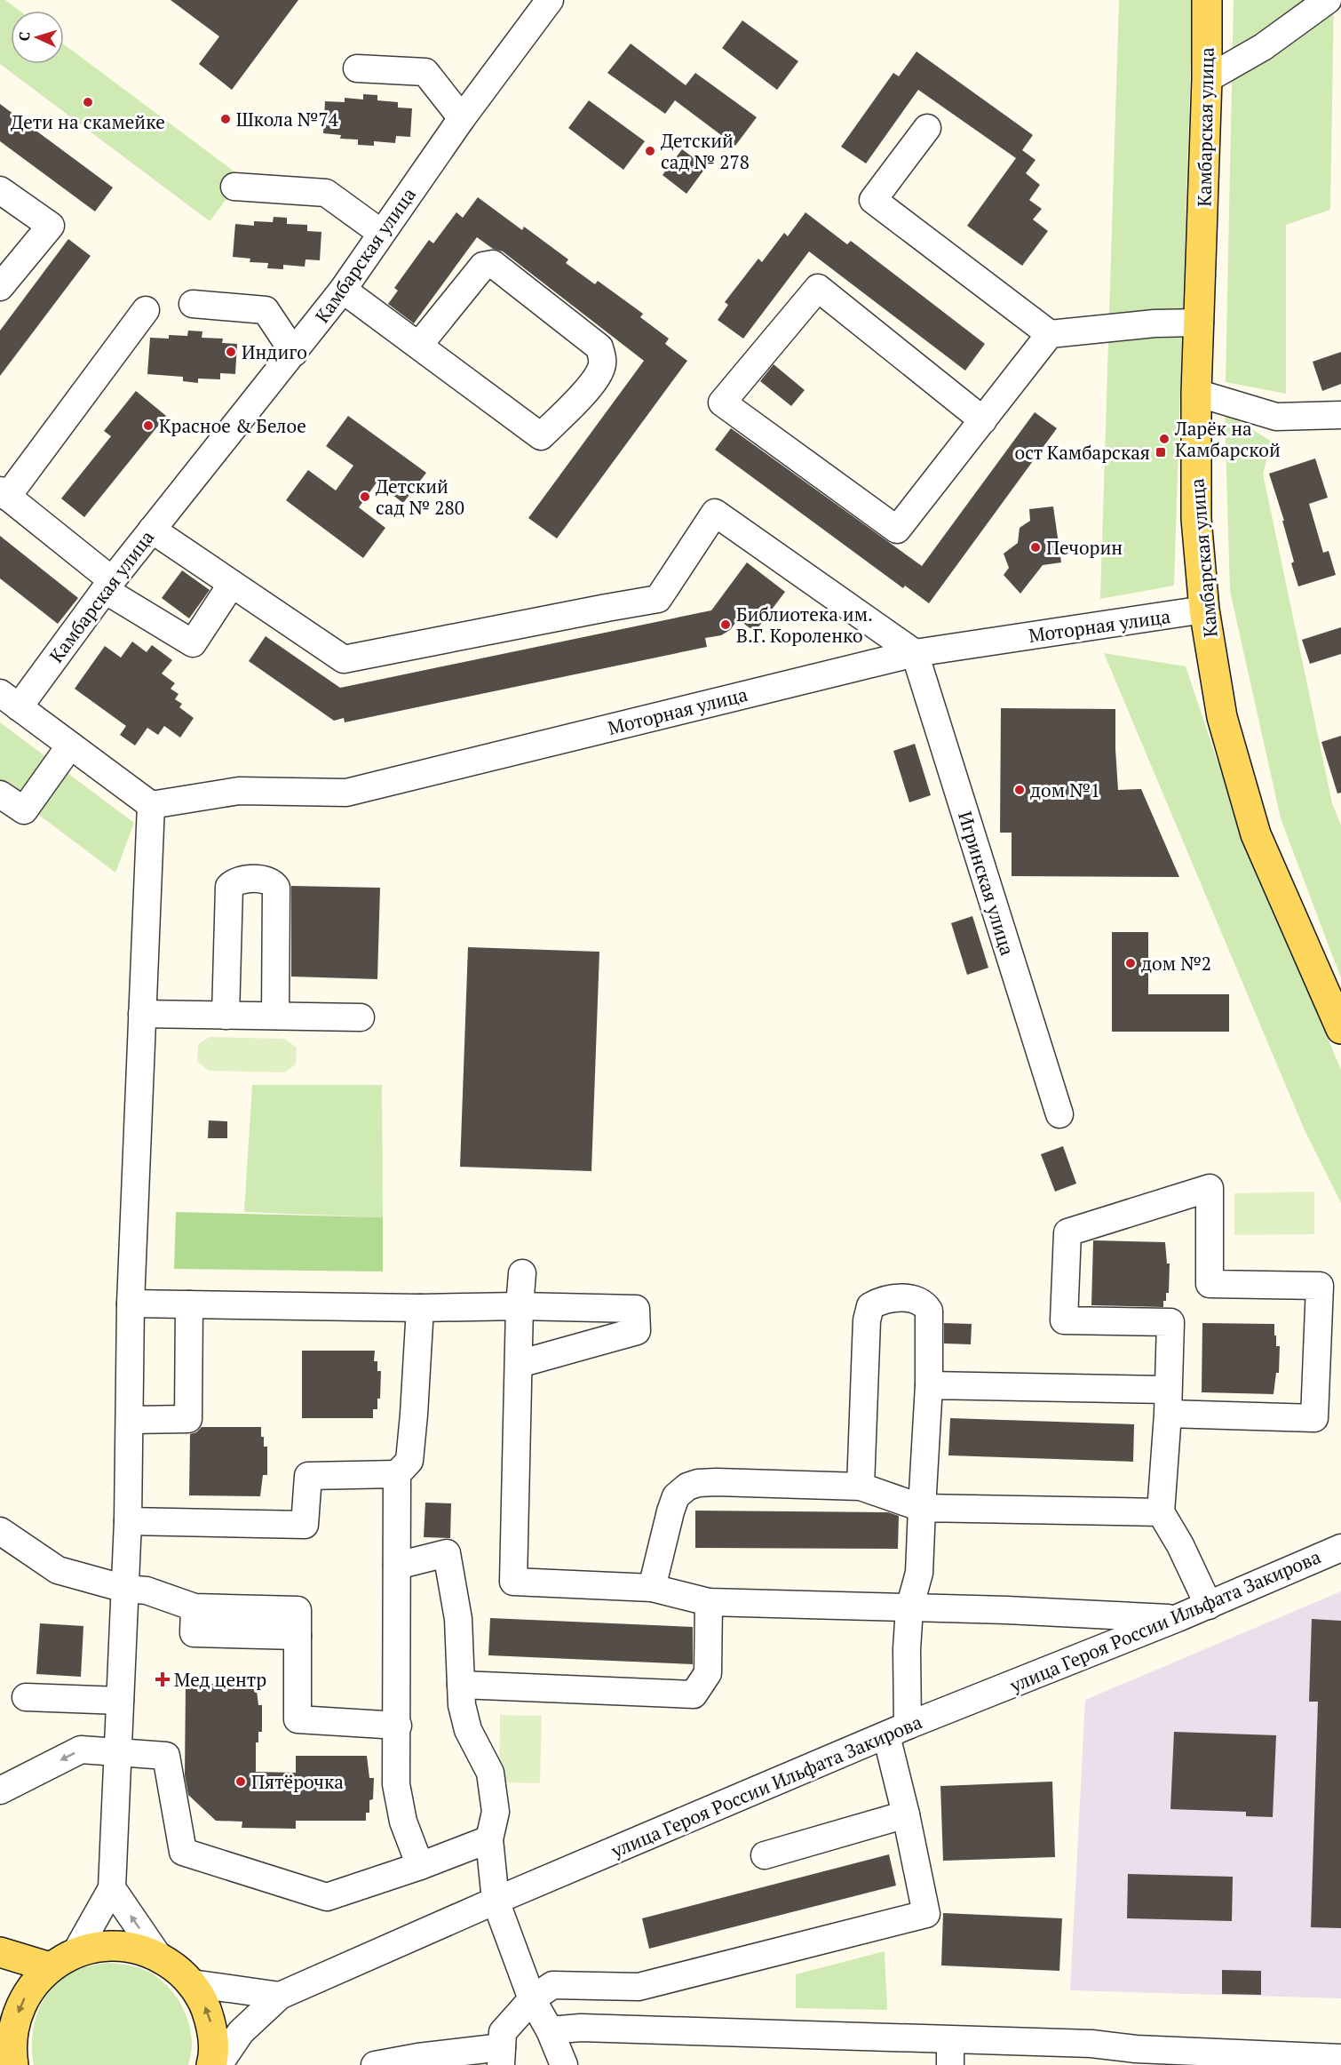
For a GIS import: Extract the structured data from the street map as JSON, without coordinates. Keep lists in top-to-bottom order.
{
  "streets": {
    "main road": ["Камбарская улица"],
    "street": ["Моторная улица", "Игринская улица", "улица Героя России Ильфата Закирова"]
  },
  "crossings": [
    ["Камбарская улица", "Моторная улица"],
    ["Моторная улица", "Игринская улица"]
  ],
  "places": {
    "other": [
      "Дети на скамейке",
      "Школа №74",
      "Детский сад № 278",
      "Индиго",
      "Красное & Белое",
      "Ларёк на Камбарской",
      "Детский сад № 280",
      "Печорин",
      "Библиотека им. В.Г. Короленко",
      "дом №1",
      "дом №2",
      "Пятёрочка"
    ],
    "transit": ["ост Камбарская"],
    "health": ["Мед центр"]
  },
  "north": "left"
}
